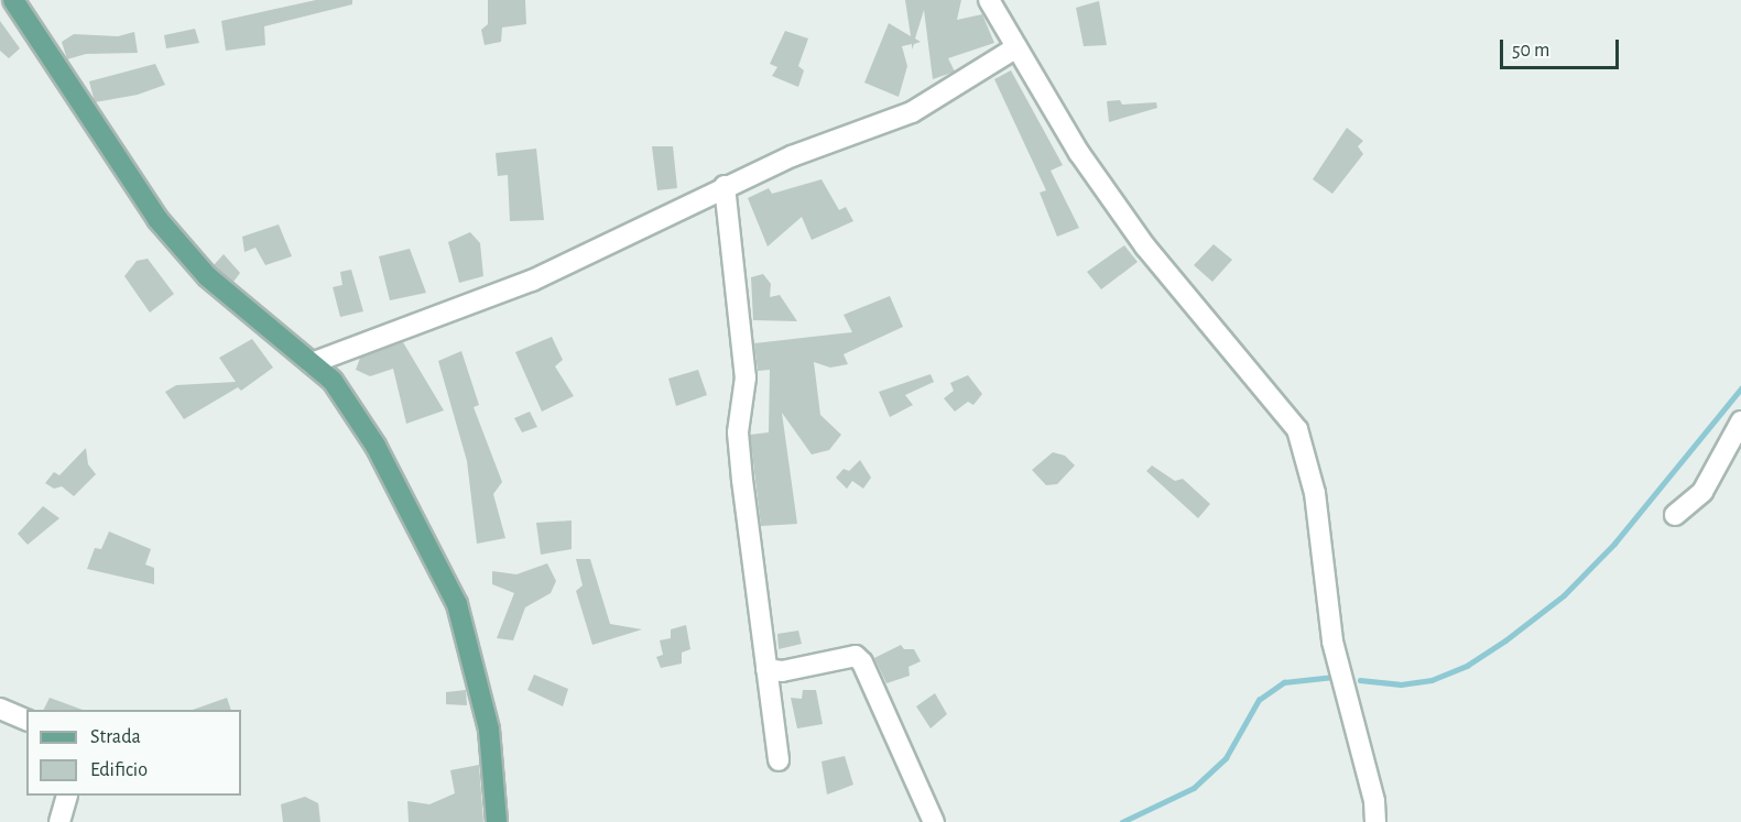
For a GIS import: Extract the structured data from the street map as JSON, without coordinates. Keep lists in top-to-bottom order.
{
  "legend": ["Strada", "Edificio"],
  "scale_bar": "50 m"
}
